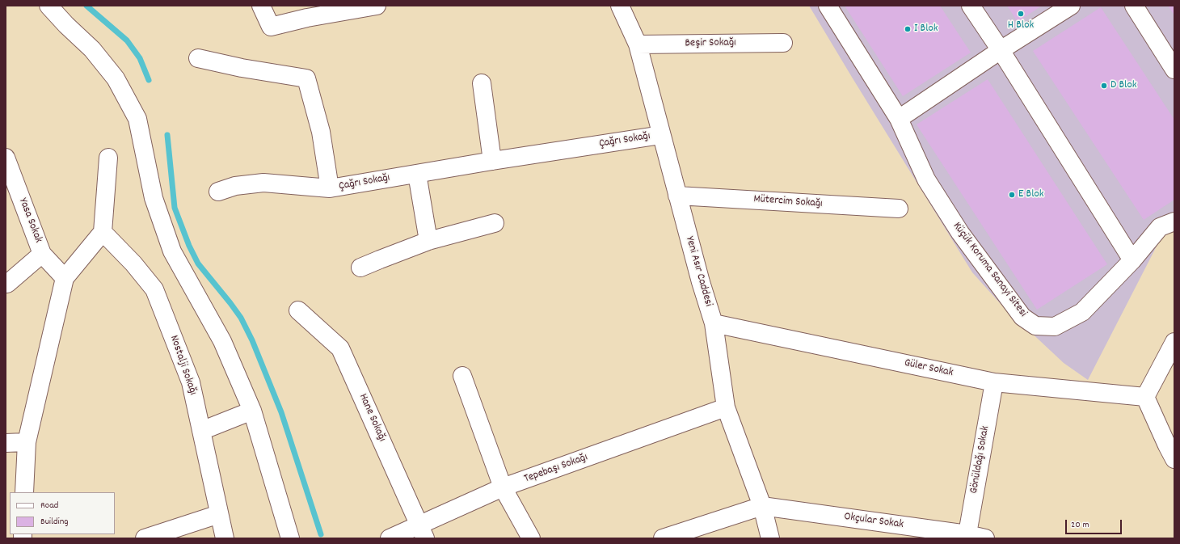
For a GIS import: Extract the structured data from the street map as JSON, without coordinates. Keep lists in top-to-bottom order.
{
  "streets": {
    "street": [
      "Beşir Sokağı",
      "Çağrı Sokağı",
      "Mütercim Sokağı",
      "Yasa Sokak",
      "Küçük Koruma Sanayi Sitesi",
      "Yeni Asır Caddesi",
      "Nostalji Sokağı",
      "Güler Sokak",
      "Hane Sokağı",
      "Gönüldağı Sokak",
      "Tepebaşı Sokağı",
      "Okçular Sokak"
    ]
  },
  "crossings": [
    ["Beşir Sokağı", "Yeni Asır Caddesi"],
    ["Çağrı Sokağı", "Yeni Asır Caddesi"],
    ["Mütercim Sokağı", "Yeni Asır Caddesi"],
    ["Yeni Asır Caddesi", "Güler Sokak"],
    ["Yeni Asır Caddesi", "Tepebaşı Sokağı"],
    ["Yeni Asır Caddesi", "Okçular Sokak"],
    ["Güler Sokak", "Gönüldağı Sokak"],
    ["Hane Sokağı", "Tepebaşı Sokağı"],
    ["Gönüldağı Sokak", "Okçular Sokak"]
  ],
  "places": [
    "H Blok",
    "I Blok",
    "D Blok",
    "E Blok"
  ],
  "legend": ["Road", "Building"],
  "scale_bar": "20 m"
}
